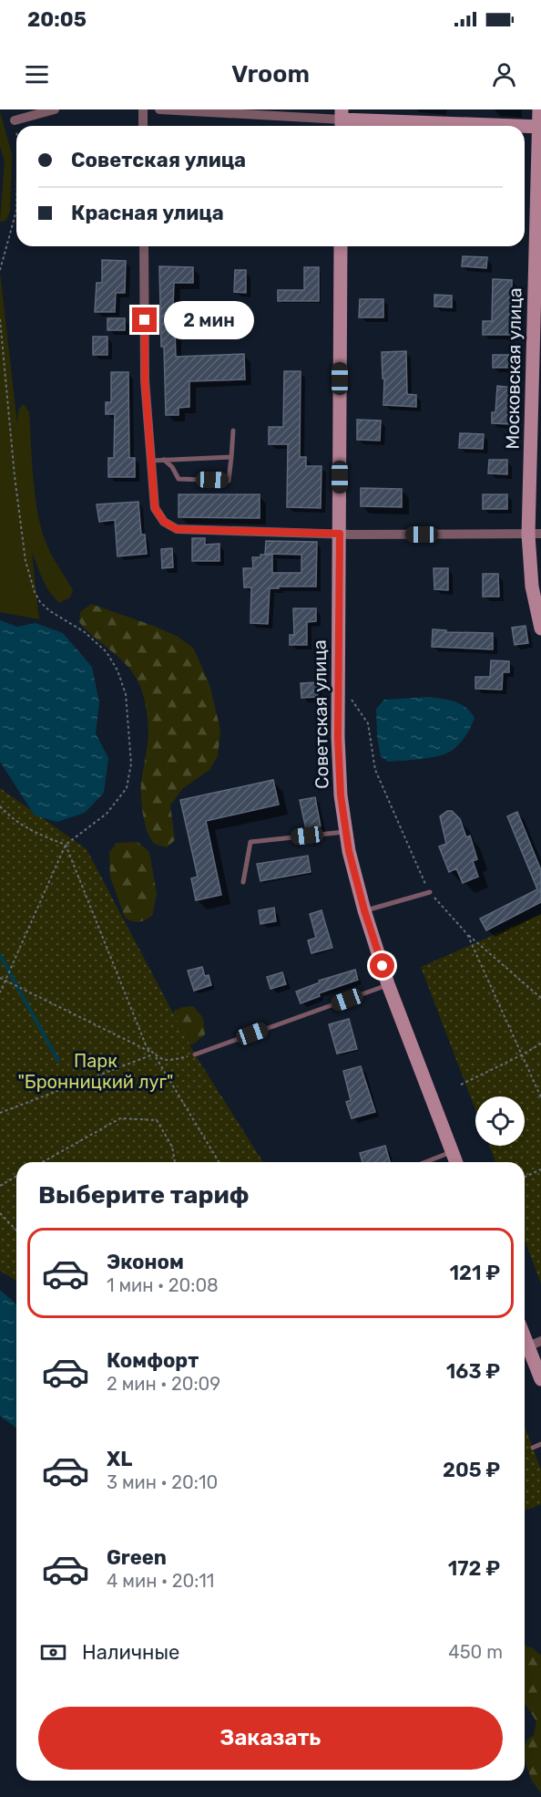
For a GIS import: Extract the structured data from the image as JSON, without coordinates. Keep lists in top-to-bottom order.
{
  "streets": {
    "main road": ["Московская улица", "Советская улица"]
  },
  "parks": ["Парк \"Бронницкий луг\""],
  "page": {
    "status": "20:05",
    "header": "Vroom",
    "banner": ["Советская улица", "Красная улица"],
    "bubble": "2 мин",
    "heading": "Выберите тариф",
    "list": [
      {
        "name": "Эконом",
        "note": "1 мин · 20:08",
        "value": "121 ₽"
      },
      {
        "name": "Комфорт",
        "note": "2 мин · 20:09",
        "value": "163 ₽"
      },
      {
        "name": "XL",
        "note": "3 мин · 20:10",
        "value": "205 ₽"
      },
      {
        "name": "Green",
        "note": "4 мин · 20:11",
        "value": "172 ₽"
      }
    ],
    "pay": ["Наличные", "450 m"],
    "buttons": "Заказать"
  }
}
